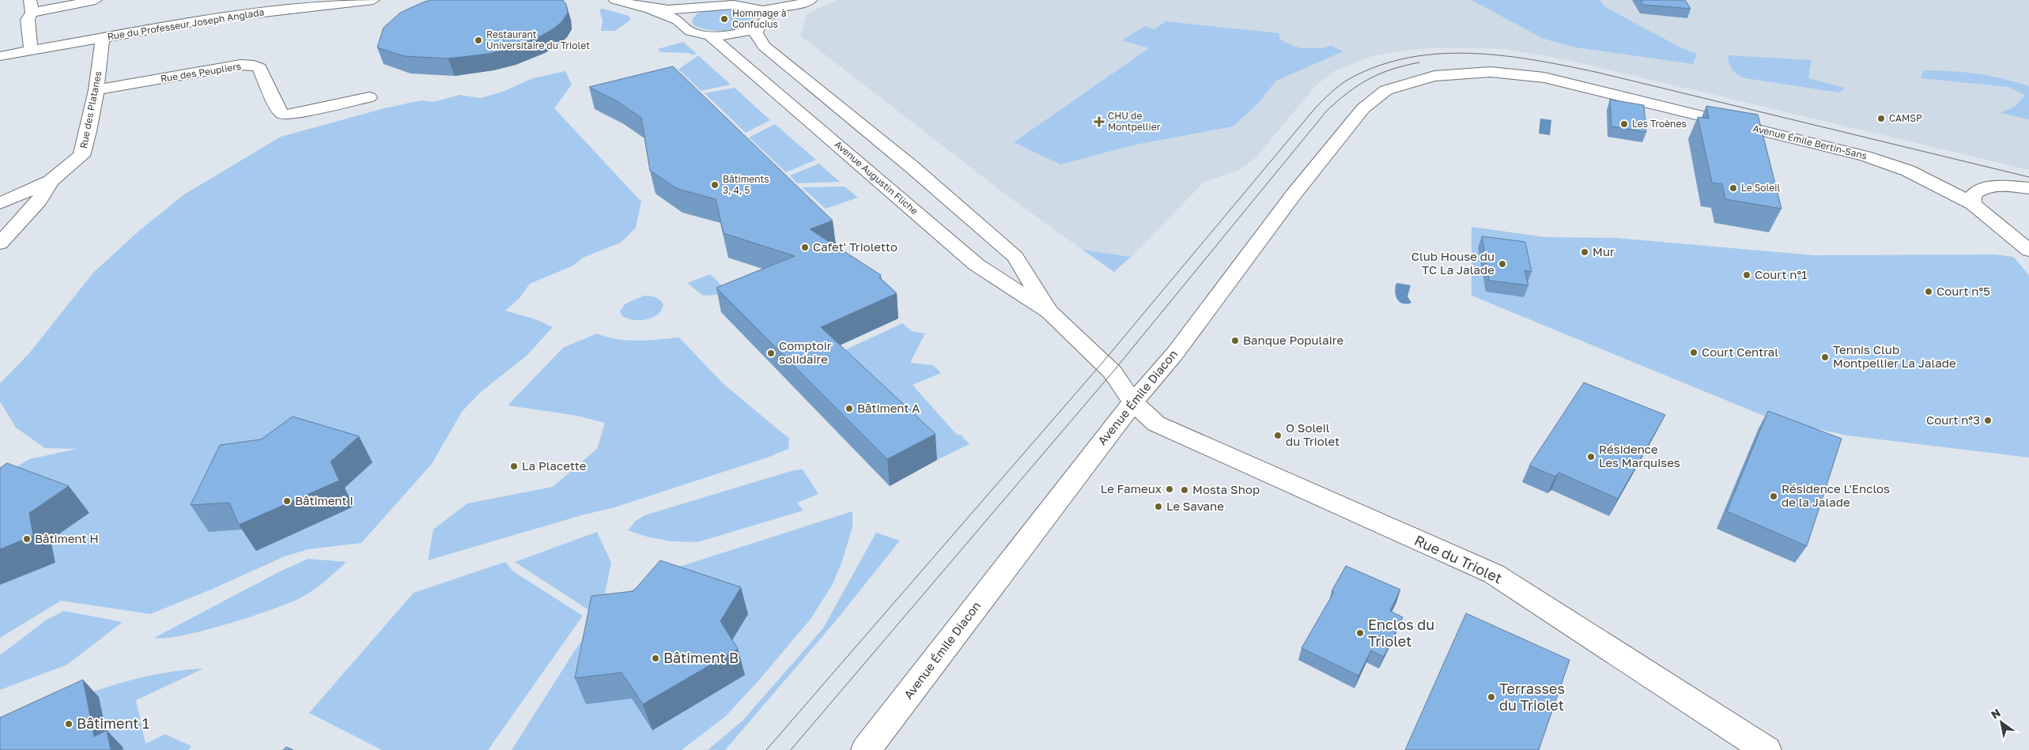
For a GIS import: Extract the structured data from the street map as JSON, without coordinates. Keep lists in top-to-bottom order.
{
  "streets": {
    "street": [
      "Rue du Professeur Joseph Anglada",
      "Rue des Peupliers",
      "Rue des Platanes",
      "Avenue Émile Bertin-Sans",
      "Avenue Augustin Fliche",
      "Avenue Émile Diacon",
      "Rue du Triolet"
    ]
  },
  "crossings": [
    ["Rue du Professeur Joseph Anglada", "Rue des Platanes"],
    ["Rue des Peupliers", "Rue des Platanes"],
    ["Avenue Émile Bertin-Sans", "Avenue Émile Diacon"],
    ["Avenue Augustin Fliche", "Avenue Émile Diacon"],
    ["Avenue Augustin Fliche", "Rue du Triolet"],
    ["Avenue Émile Diacon", "Rue du Triolet"]
  ],
  "places": {
    "other": [
      "Hommage à Confucius",
      "Restaurant Universitaire du Triolet",
      "CAMSP",
      "Les Troènes",
      "Bâtiments 3, 4, 5",
      "Le Soleil",
      "Cafet' Trioletto",
      "Mur",
      "Club House du TC La Jalade",
      "Court n°1",
      "Court n°5",
      "Banque Populaire",
      "Court Central",
      "Comptoir solidaire",
      "Tennis Club Montpellier La Jalade",
      "Bâtiment A",
      "Court n°3",
      "O Soleil du Triolet",
      "Résidence Les Marquises",
      "La Placette",
      "Le Fameux",
      "Mosta Shop",
      "Résidence L'Enclos de la Jalade",
      "Bâtiment I",
      "Le Savane",
      "Bâtiment H",
      "Enclos du Triolet",
      "Bâtiment B",
      "Terrasses du Triolet",
      "Bâtiment 1"
    ],
    "health": ["CHU de Montpellier"]
  },
  "north": "top left"
}
